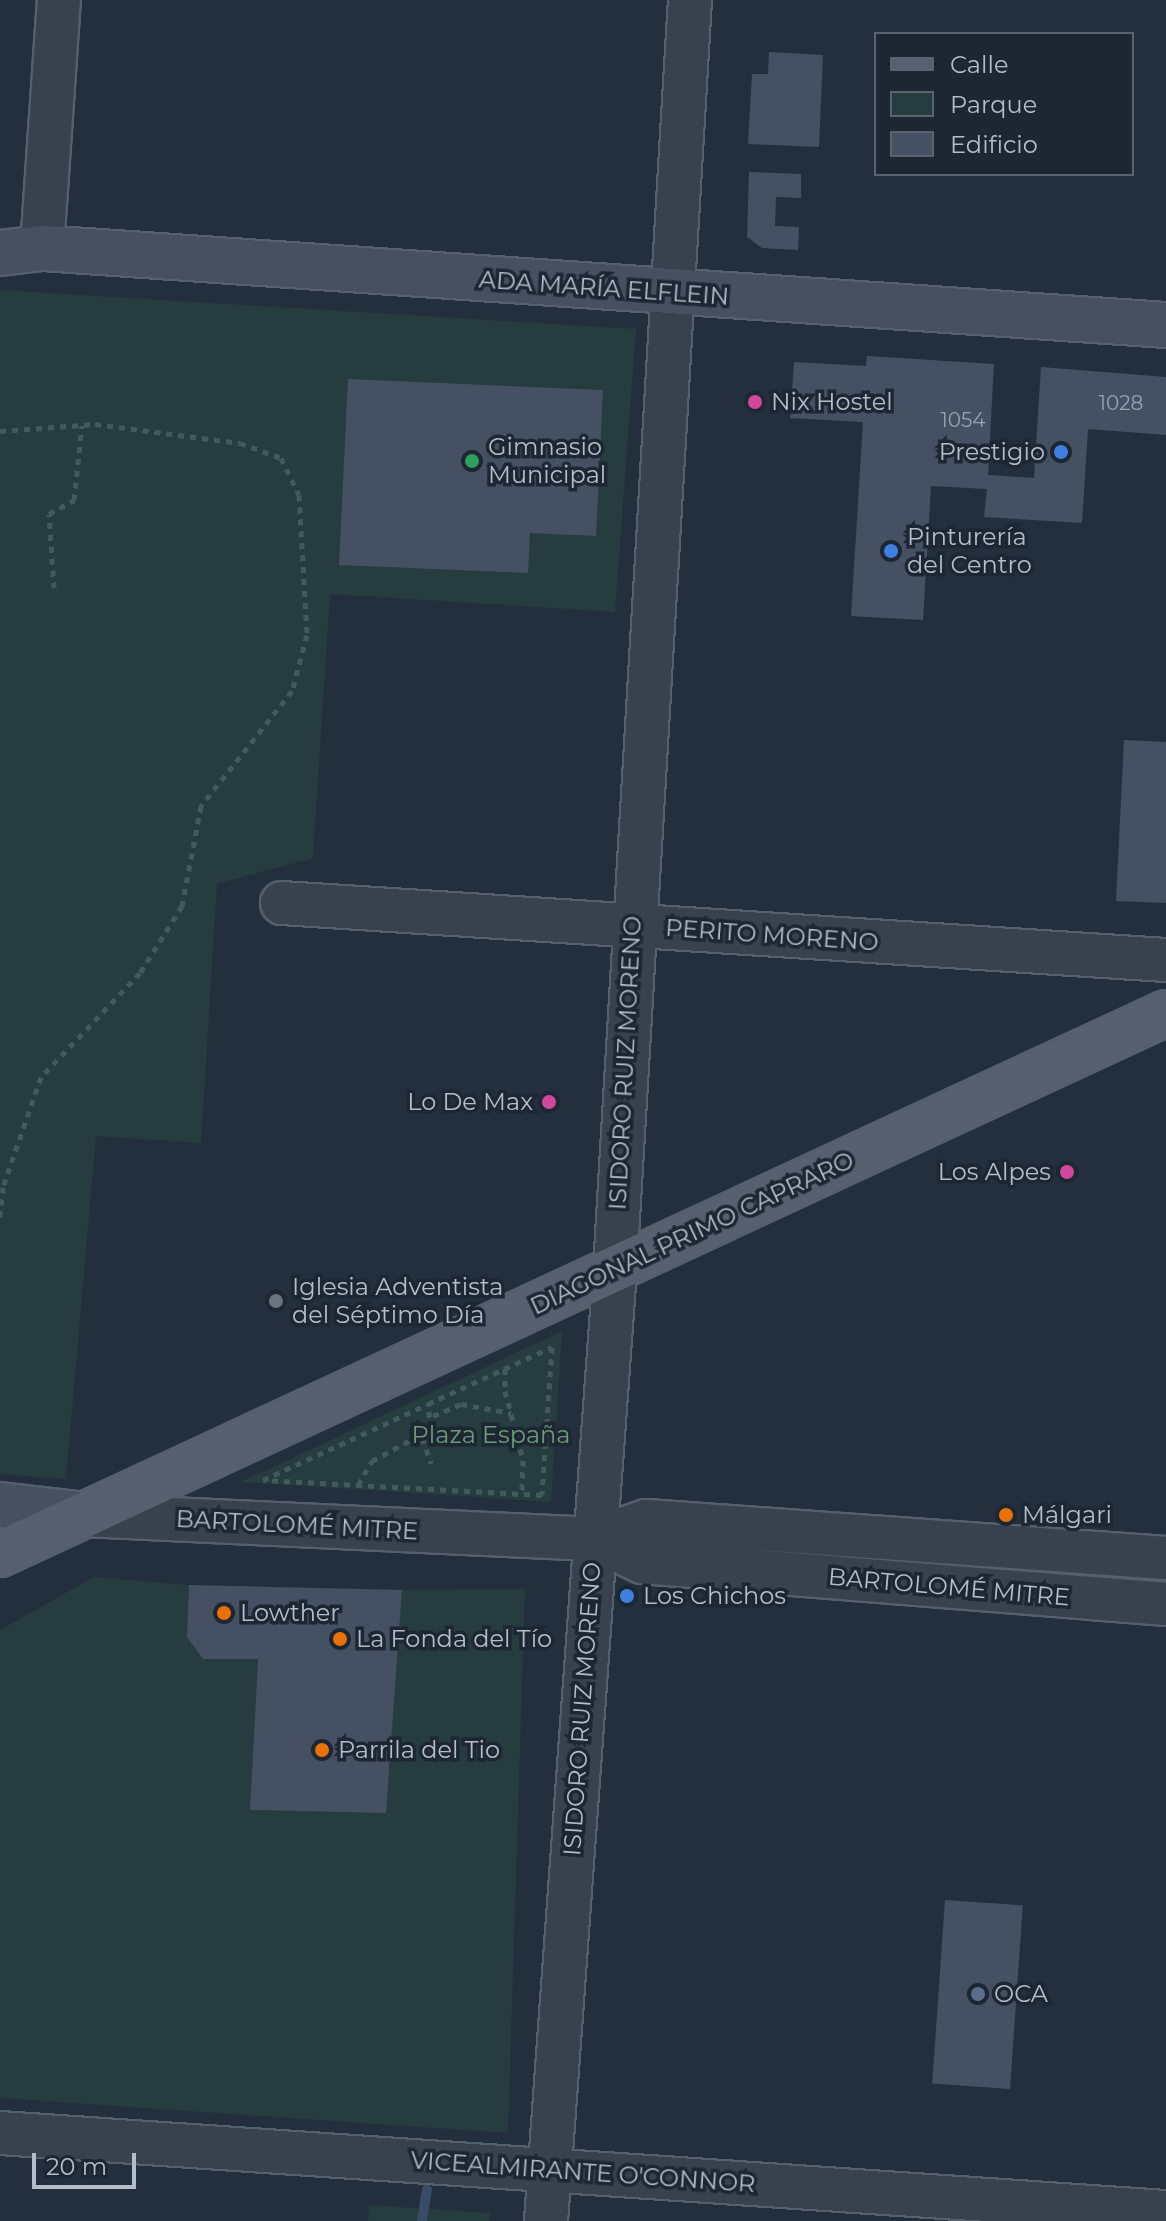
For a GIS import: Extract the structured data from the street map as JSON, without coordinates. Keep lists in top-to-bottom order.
{
  "streets": {
    "main road": ["DIAGONAL PRIMO CAPRARO"],
    "street": [
      "ADA MARÍA ELFLEIN",
      "PERITO MORENO",
      "ISIDORO RUIZ MORENO",
      "BARTOLOMÉ MITRE",
      "VICEALMIRANTE O'CONNOR"
    ]
  },
  "crossings": [
    ["ADA MARÍA ELFLEIN", "ISIDORO RUIZ MORENO"],
    ["PERITO MORENO", "ISIDORO RUIZ MORENO"],
    ["ISIDORO RUIZ MORENO", "DIAGONAL PRIMO CAPRARO"],
    ["ISIDORO RUIZ MORENO", "BARTOLOMÉ MITRE"],
    ["ISIDORO RUIZ MORENO", "VICEALMIRANTE O'CONNOR"],
    ["DIAGONAL PRIMO CAPRARO", "BARTOLOMÉ MITRE"]
  ],
  "parks": ["Plaza España"],
  "places": [
    "Nix Hostel",
    "Prestigio",
    "Gimnasio Municipal",
    "Pinturería del Centro",
    "Lo De Max",
    "Los Alpes",
    "Iglesia Adventista del Séptimo Día",
    "Málgari",
    "Los Chichos",
    "Lowther",
    "La Fonda del Tío",
    "Parrila del Tio",
    "OCA"
  ],
  "house_numbers": ["1028", "1054"],
  "legend": ["Calle", "Parque", "Edificio"],
  "scale_bar": "20 m"
}
